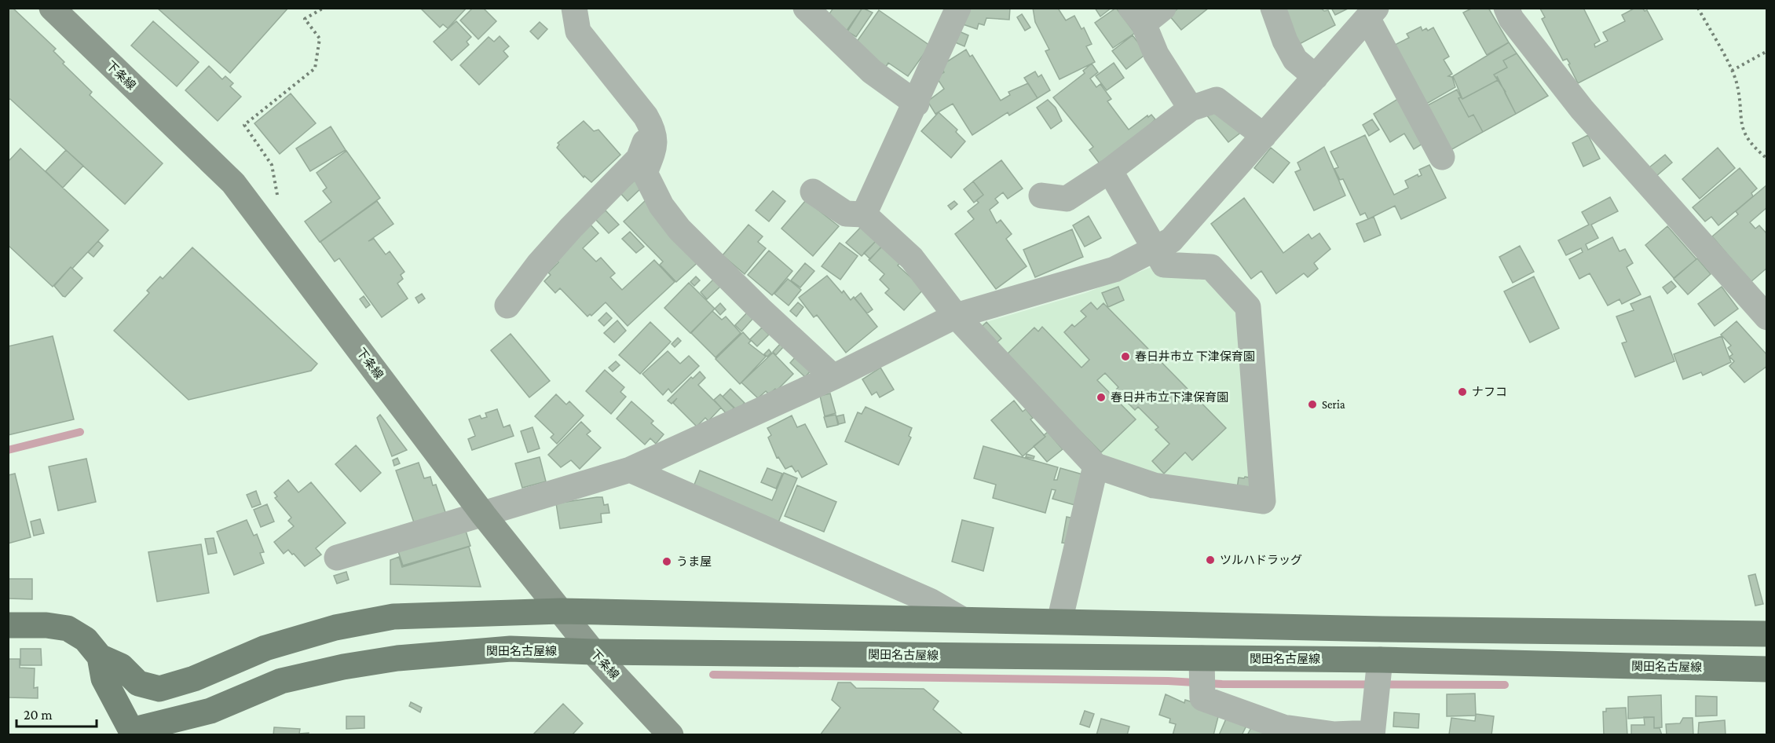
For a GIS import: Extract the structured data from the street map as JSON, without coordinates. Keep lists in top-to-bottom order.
{
  "streets": {
    "main road": ["関田名古屋線"],
    "street": ["下条線"]
  },
  "crossings": [
    ["下条線", "関田名古屋線"]
  ],
  "places": [
    "春日井市立 下津保育園",
    "ナフコ",
    "春日井市立下津保育園",
    "Seria",
    "ツルハドラッグ",
    "うま屋"
  ],
  "scale_bar": "20 m"
}
